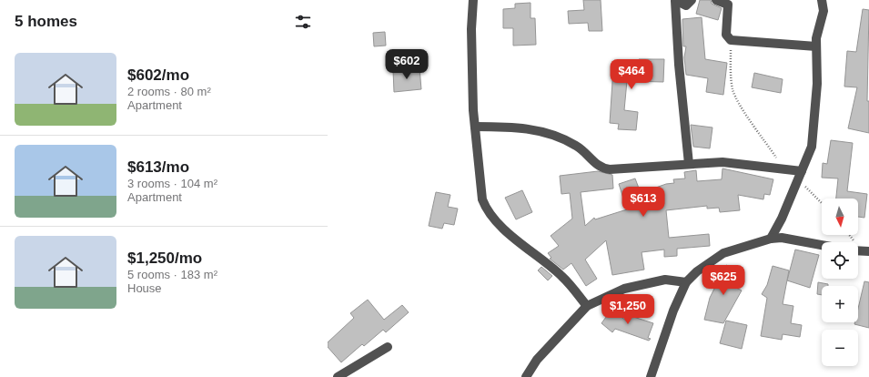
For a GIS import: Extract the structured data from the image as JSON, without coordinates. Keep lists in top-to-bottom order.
{
  "north": "bottom",
  "page": {
    "heading": "5 homes",
    "list": [
      {
        "name": "$602/mo",
        "note": "2 rooms · 80 m² · Apartment"
      },
      {
        "name": "$613/mo",
        "note": "3 rooms · 104 m² · Apartment"
      },
      {
        "name": "$1,250/mo",
        "note": "5 rooms · 183 m² · House"
      }
    ],
    "price": [
      "$602",
      "$464",
      "$613",
      "$625",
      "$1,250"
    ],
    "map_buttons": ["+", "−"]
  }
}
